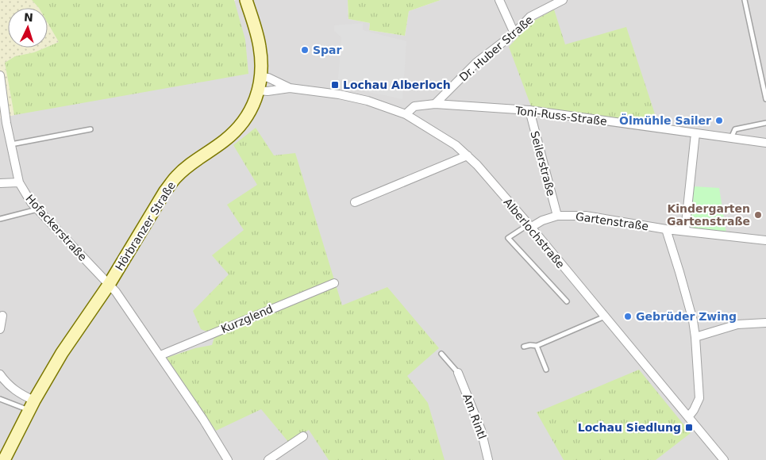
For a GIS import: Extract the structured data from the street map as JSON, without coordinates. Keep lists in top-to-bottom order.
{
  "streets": {
    "street": [
      "Dr. Huber Straße",
      "Toni-Russ-Straße",
      "Seilerstraße",
      "Gartenstraße",
      "Hörbranzer Straße",
      "Hofackerstraße",
      "Alberlochstraße",
      "Kurzglend",
      "Am Rintl"
    ]
  },
  "crossings": [
    ["Dr. Huber Straße", "Toni-Russ-Straße"],
    ["Toni-Russ-Straße", "Seilerstraße"],
    ["Toni-Russ-Straße", "Alberlochstraße"],
    ["Seilerstraße", "Gartenstraße"],
    ["Gartenstraße", "Alberlochstraße"],
    ["Hörbranzer Straße", "Hofackerstraße"],
    ["Hörbranzer Straße", "Alberlochstraße"]
  ],
  "places": {
    "other": [
      "Spar",
      "Ölmühle Sailer",
      "Kindergarten Gartenstraße",
      "Gebrüder Zwing"
    ],
    "transit": ["Lochau Alberloch", "Lochau Siedlung"]
  },
  "north": "top"
}
